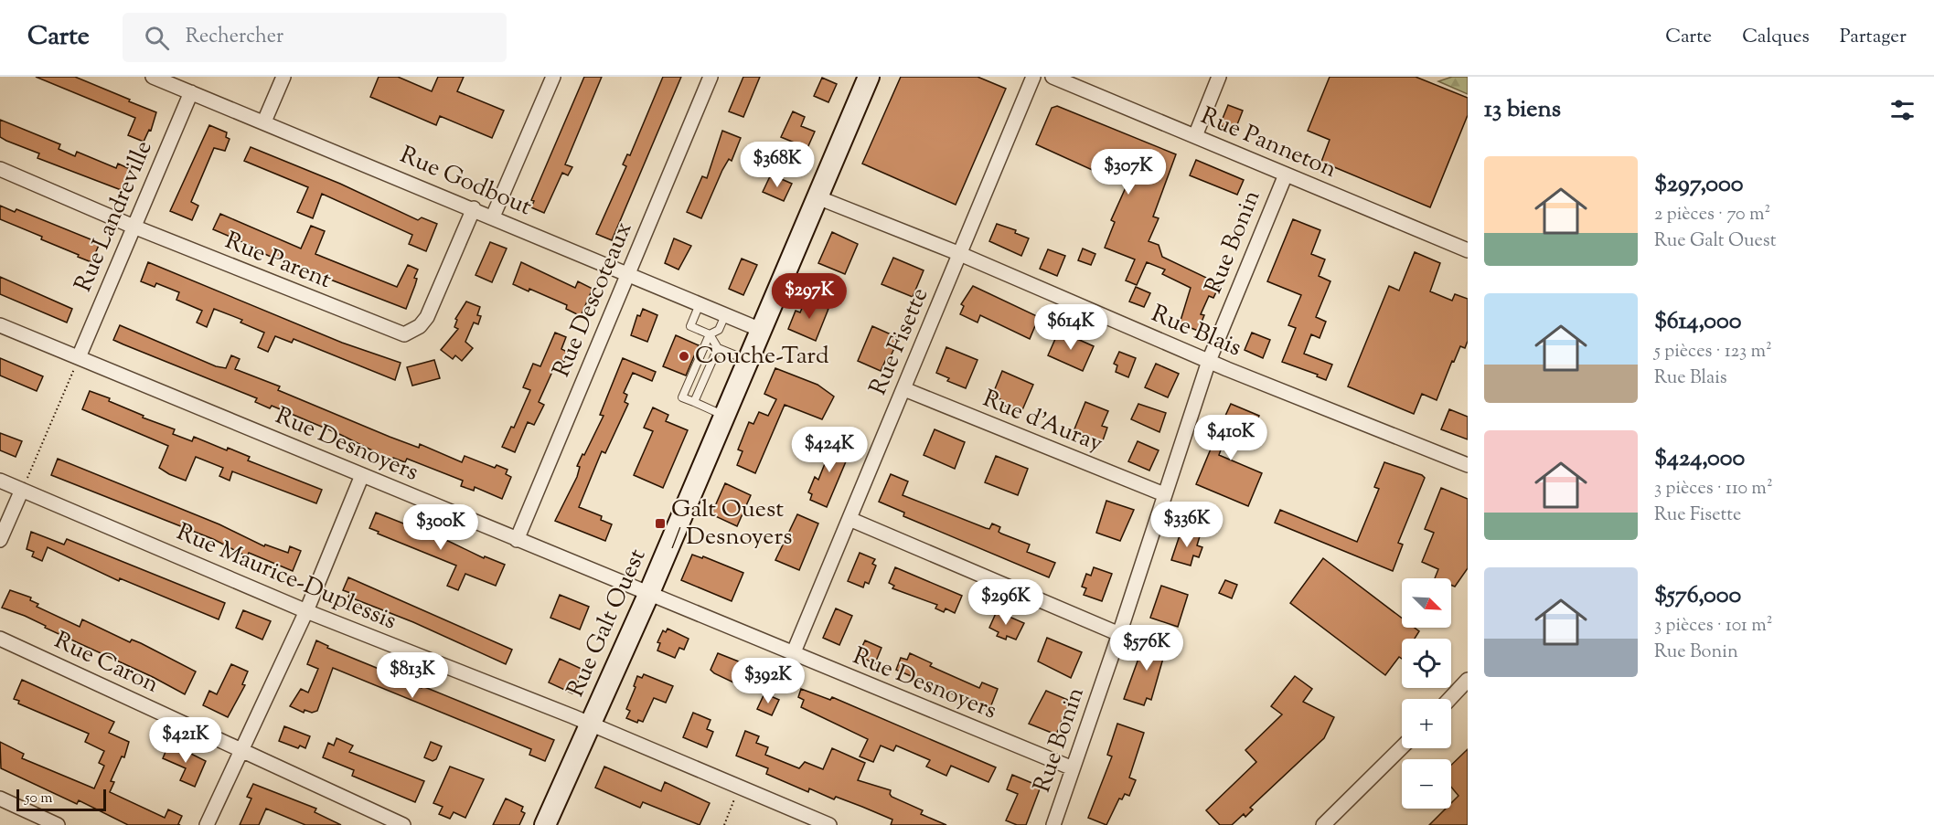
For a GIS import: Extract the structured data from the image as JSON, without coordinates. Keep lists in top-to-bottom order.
{
  "streets": {
    "street": [
      "Rue Panneton",
      "Rue Godbout",
      "Rue Landreville",
      "Rue Bonin",
      "Rue Parent",
      "Rue Descoteaux",
      "Rue Blais",
      "Rue Fisette",
      "Rue d'Auray",
      "Rue Desnoyers",
      "Rue Maurice-Duplessis",
      "Rue Galt Ouest",
      "Rue Caron"
    ]
  },
  "crossings": [
    ["Rue Panneton", "Rue Bonin"],
    ["Rue Godbout", "Rue Landreville"],
    ["Rue Godbout", "Rue Parent"],
    ["Rue Godbout", "Rue Descoteaux"],
    ["Rue Godbout", "Rue Galt Ouest"],
    ["Rue Landreville", "Rue Parent"],
    ["Rue Landreville", "Rue Desnoyers"],
    ["Rue Bonin", "Rue Blais"],
    ["Rue Bonin", "Rue d'Auray"],
    ["Rue Bonin", "Rue Desnoyers"],
    ["Rue Descoteaux", "Rue Desnoyers"],
    ["Rue Blais", "Rue Fisette"],
    ["Rue Blais", "Rue Galt Ouest"],
    ["Rue Fisette", "Rue d'Auray"],
    ["Rue Fisette", "Rue Desnoyers"],
    ["Rue Desnoyers", "Rue Galt Ouest"],
    ["Rue Maurice-Duplessis", "Rue Galt Ouest"]
  ],
  "places": {
    "other": ["Couche-Tard"],
    "transit": ["Galt Ouest / Desnoyers"]
  },
  "scale_bar": "50 m",
  "north": "bottom right",
  "page": {
    "header": "Carte",
    "search": "Rechercher",
    "nav": ["Carte", "Calques", "Partager"],
    "heading": "13 biens",
    "price": [
      "$368K",
      "$307K",
      "$297K",
      "$614K",
      "$410K",
      "$424K",
      "$336K",
      "$300K",
      "$296K",
      "$576K",
      "$813K",
      "$392K",
      "$421K"
    ],
    "list": [
      {
        "name": "$297,000",
        "note": "2 pièces · 70 m² · Rue Galt Ouest"
      },
      {
        "name": "$614,000",
        "note": "5 pièces · 123 m² · Rue Blais"
      },
      {
        "name": "$424,000",
        "note": "3 pièces · 110 m² · Rue Fisette"
      },
      {
        "name": "$576,000",
        "note": "3 pièces · 101 m² · Rue Bonin"
      }
    ],
    "map_buttons": ["+", "−"],
    "scale": "50 m"
  }
}
